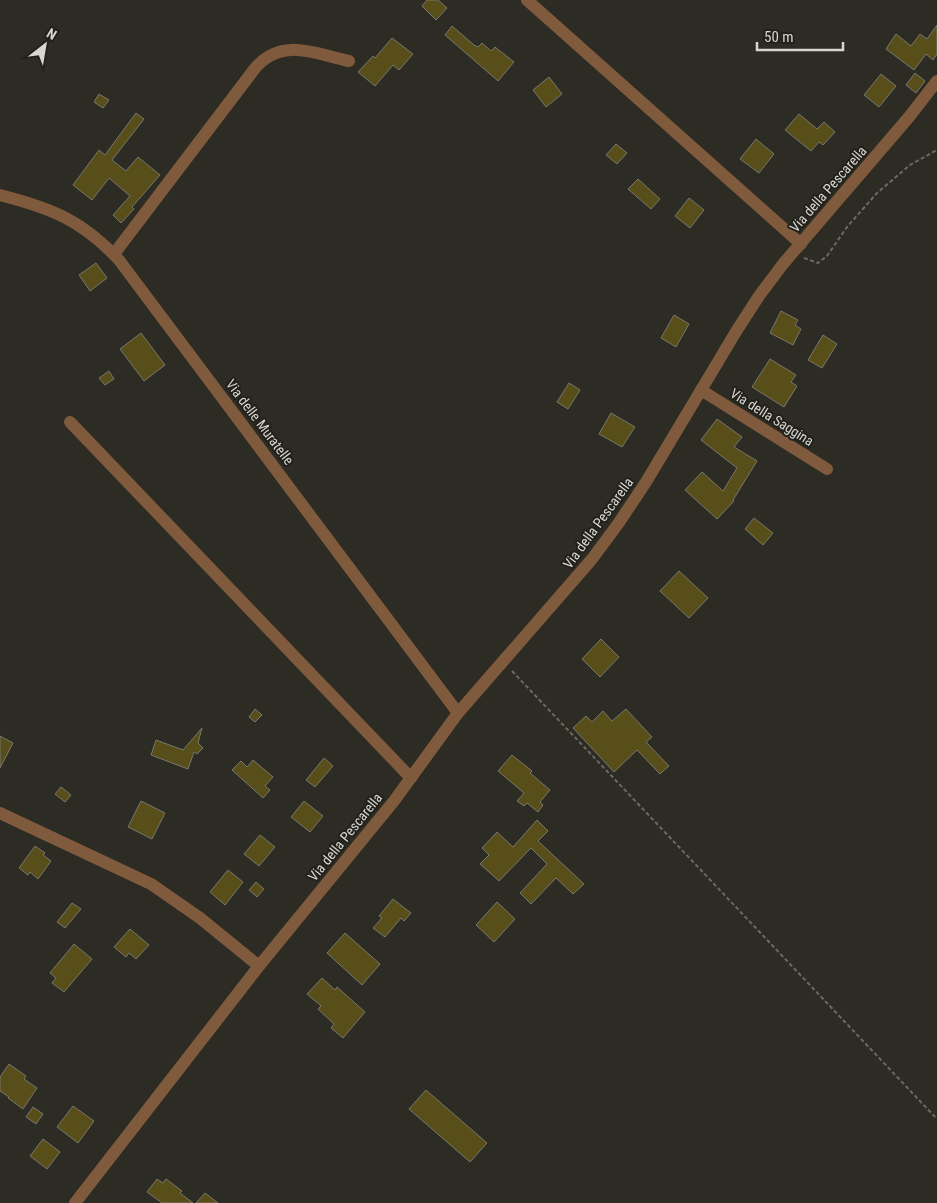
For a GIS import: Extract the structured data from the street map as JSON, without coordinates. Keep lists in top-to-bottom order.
{
  "streets": {
    "street": ["Via della Pescarella", "Via della Saggina", "Via delle Muratelle"]
  },
  "crossings": [
    ["Via della Pescarella", "Via della Saggina"],
    ["Via della Pescarella", "Via delle Muratelle"]
  ],
  "scale_bar": "50 m",
  "north": "top right"
}
